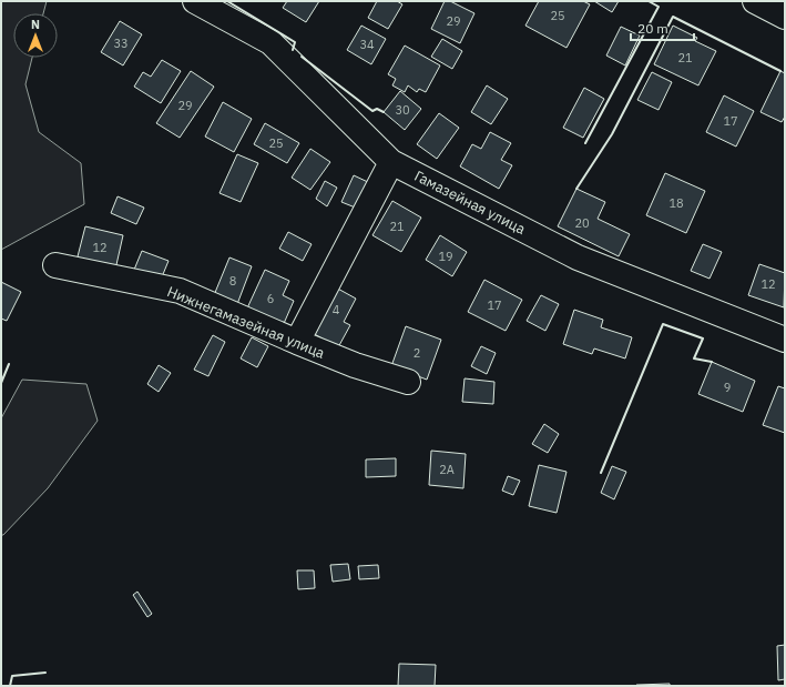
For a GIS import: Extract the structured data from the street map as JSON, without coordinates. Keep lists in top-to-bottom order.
{
  "streets": {
    "street": ["Гамазейная улица", "Нижнегамазейная улица"]
  },
  "house_numbers": [
    "25",
    "29",
    "33",
    "34",
    "21",
    "29",
    "30",
    "17",
    "25",
    "18",
    "20",
    "21",
    "12",
    "19",
    "8",
    "12",
    "6",
    "17",
    "4",
    "2",
    "9",
    "2А"
  ],
  "scale_bar": "20 m",
  "north": "top"
}
